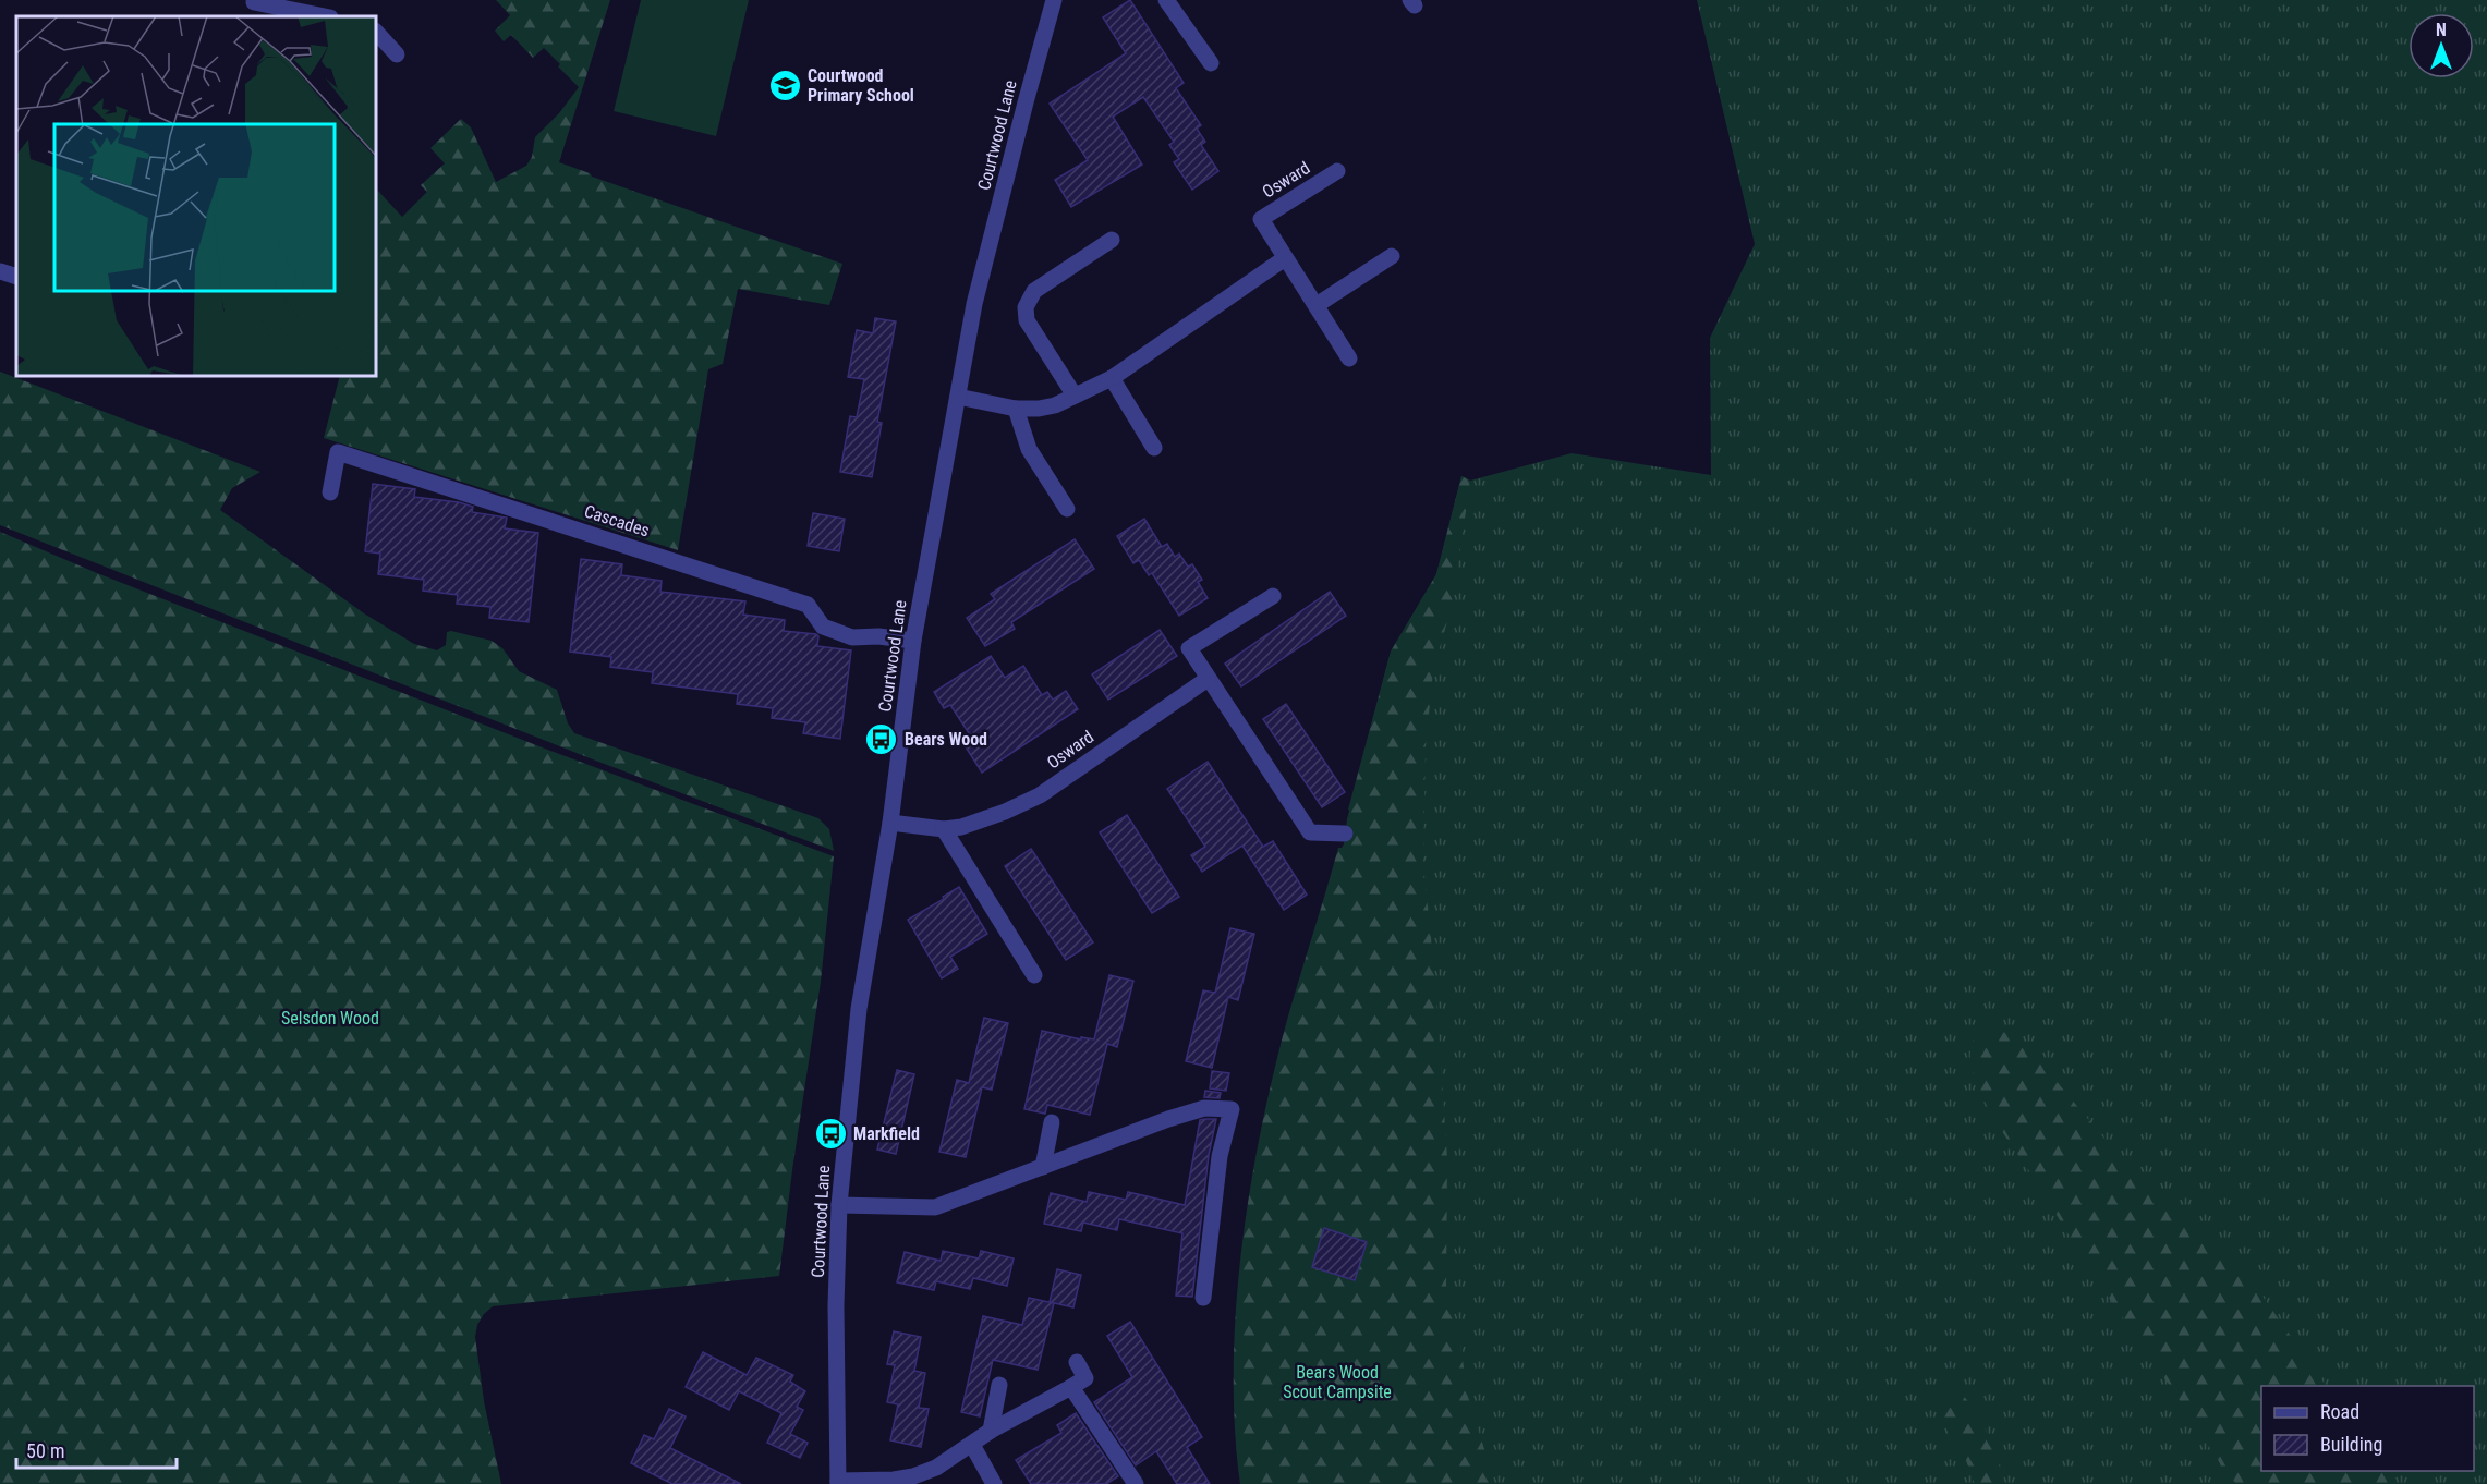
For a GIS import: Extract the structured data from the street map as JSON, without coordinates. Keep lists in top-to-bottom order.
{
  "streets": {
    "street": ["Courtwood Lane", "Osward", "Cascades"]
  },
  "crossings": [
    ["Courtwood Lane", "Osward"],
    ["Courtwood Lane", "Cascades"]
  ],
  "parks": ["Selsdon Wood", "Bears Wood Scout Campsite"],
  "places": {
    "school or university": ["Courtwood Primary School"],
    "bus stop": ["Bears Wood", "Markfield"]
  },
  "legend": ["Road", "Building"],
  "scale_bar": "50 m",
  "north": "top"
}
